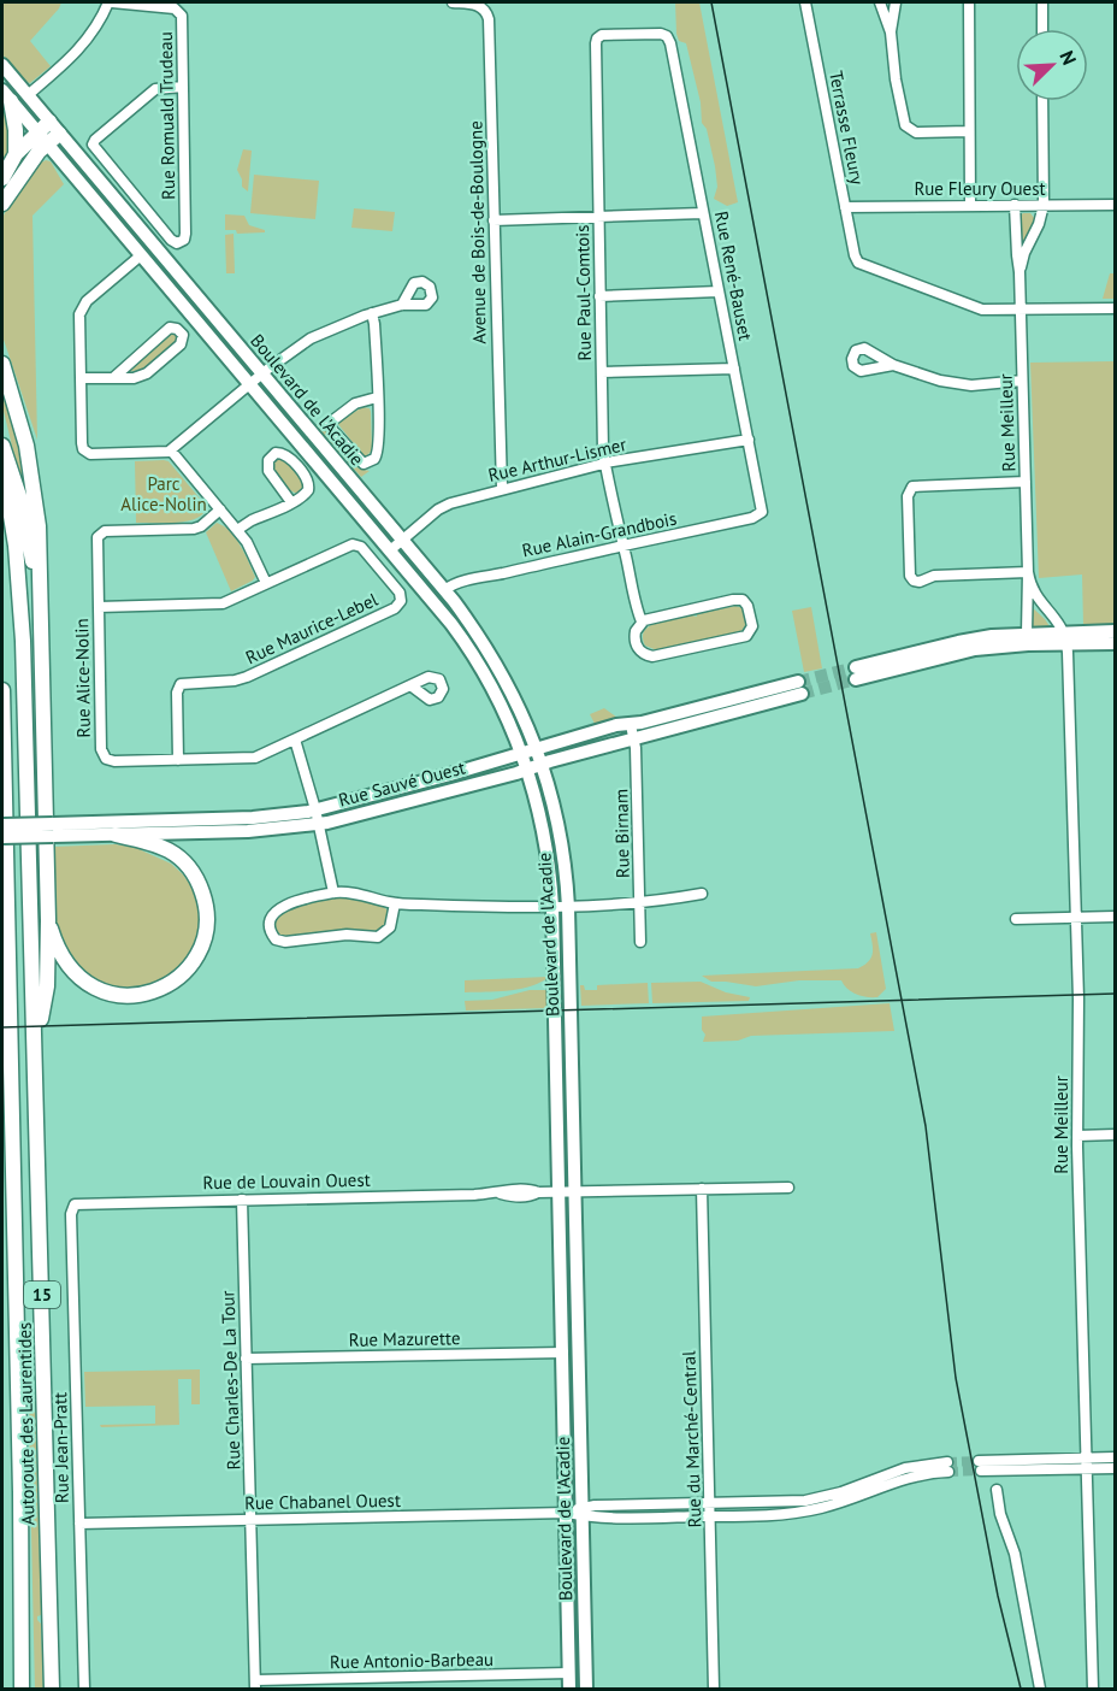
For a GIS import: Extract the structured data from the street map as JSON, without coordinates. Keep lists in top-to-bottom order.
{
  "streets": {
    "highway": ["15", "Autoroute des Laurentides"],
    "main road": ["Boulevard de l'Acadie", "Rue Sauvé Ouest"],
    "street": [
      "Rue Romuald Trudeau",
      "Terrasse Fleury",
      "Rue Fleury Ouest",
      "Avenue de Bois-de-Boulogne",
      "Rue René-Bauset",
      "Rue Paul-Comtois",
      "Rue Meilleur",
      "Rue Arthur-Lismer",
      "Rue Alain-Grandbois",
      "Rue Maurice-Lebel",
      "Rue Alice-Nolin",
      "Rue Birnam",
      "Rue de Louvain Ouest",
      "Rue Mazurette",
      "Rue Charles-De La Tour",
      "Rue du Marché-Central",
      "Rue Jean-Pratt",
      "Rue Chabanel Ouest",
      "Rue Antonio-Barbeau"
    ]
  },
  "crossings": [
    ["Terrasse Fleury", "Rue Fleury Ouest"],
    ["Terrasse Fleury", "Rue Meilleur"],
    ["Rue Fleury Ouest", "Rue Meilleur"],
    ["Avenue de Bois-de-Boulogne", "Rue Arthur-Lismer"],
    ["Rue René-Bauset", "Rue Paul-Comtois"],
    ["Rue René-Bauset", "Rue Arthur-Lismer"],
    ["Rue René-Bauset", "Rue Alain-Grandbois"],
    ["Rue Paul-Comtois", "Rue Arthur-Lismer"],
    ["Rue Paul-Comtois", "Rue Alain-Grandbois"],
    ["Boulevard de l'Acadie", "Rue Arthur-Lismer"],
    ["Boulevard de l'Acadie", "Rue Alain-Grandbois"],
    ["Boulevard de l'Acadie", "Rue Sauvé Ouest"],
    ["Boulevard de l'Acadie", "Rue de Louvain Ouest"],
    ["Boulevard de l'Acadie", "Rue Mazurette"],
    ["Boulevard de l'Acadie", "Rue Chabanel Ouest"],
    ["Boulevard de l'Acadie", "Rue Antonio-Barbeau"],
    ["Rue Maurice-Lebel", "Rue Alice-Nolin"],
    ["Rue Sauvé Ouest", "Rue Birnam"],
    ["Rue de Louvain Ouest", "Rue Charles-De La Tour"],
    ["Rue de Louvain Ouest", "Rue du Marché-Central"],
    ["Rue de Louvain Ouest", "Rue Jean-Pratt"],
    ["Rue Mazurette", "Rue Charles-De La Tour"],
    ["Rue Charles-De La Tour", "Rue Chabanel Ouest"],
    ["Rue Charles-De La Tour", "Rue Antonio-Barbeau"],
    ["Rue du Marché-Central", "Rue Chabanel Ouest"],
    ["Rue Jean-Pratt", "Rue Chabanel Ouest"]
  ],
  "parks": ["Parc Alice-Nolin"],
  "north": "top right"
}
